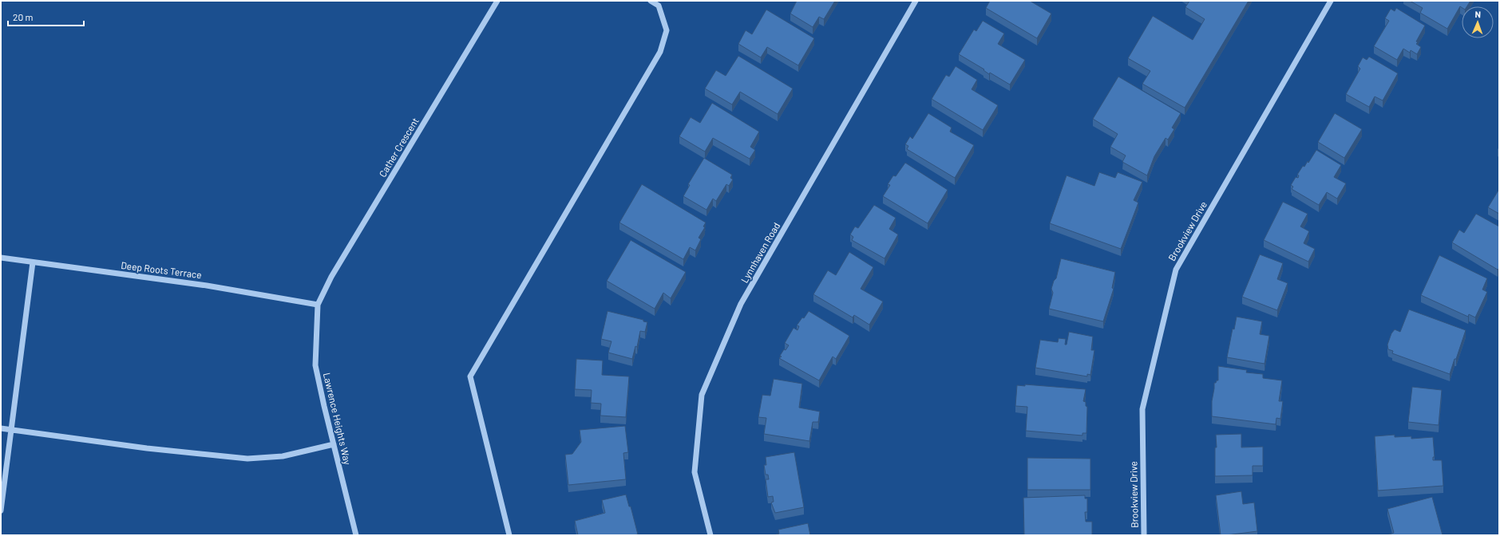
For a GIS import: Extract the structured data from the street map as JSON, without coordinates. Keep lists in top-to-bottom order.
{
  "streets": {
    "street": [
      "Cather Crescent",
      "Brookview Drive",
      "Lynnhaven Road",
      "Deep Roots Terrace",
      "Lawrence Heights Way"
    ]
  },
  "crossings": [
    ["Cather Crescent", "Deep Roots Terrace"],
    ["Cather Crescent", "Lawrence Heights Way"],
    ["Deep Roots Terrace", "Lawrence Heights Way"]
  ],
  "scale_bar": "20 m",
  "north": "top"
}
